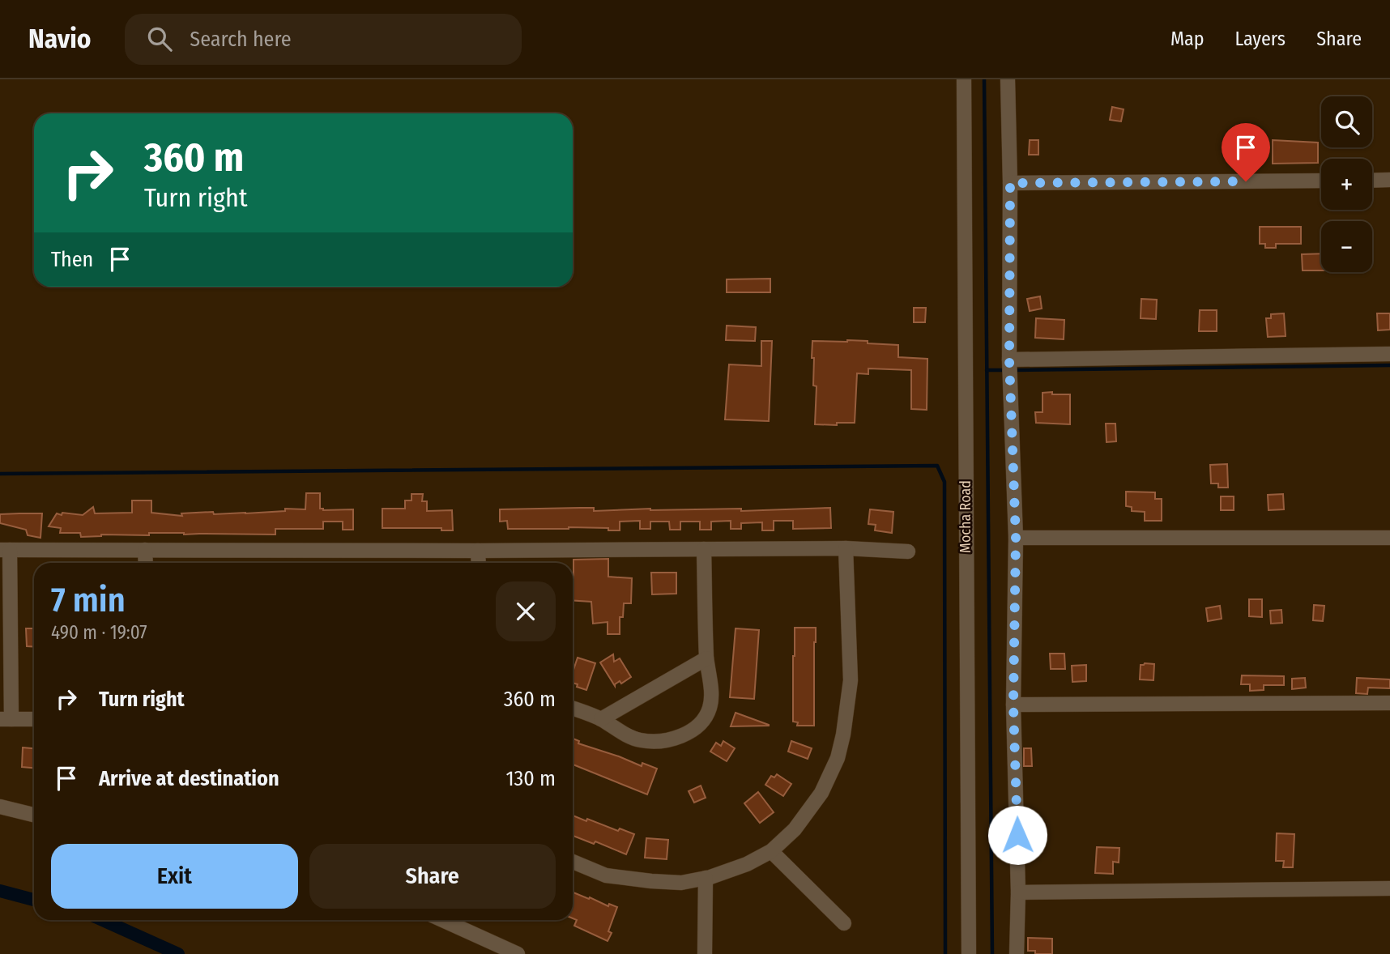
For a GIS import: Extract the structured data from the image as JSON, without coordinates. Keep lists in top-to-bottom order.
{
  "streets": {
    "street": ["Mocha Road"]
  },
  "page": {
    "header": "Navio",
    "search": "Search here",
    "nav": ["Map", "Layers", "Share"],
    "map_buttons": ["+", "−"],
    "turn": ["360 m", "Turn right"],
    "then": "Then",
    "heading": ["7 min", "490 m · 19:07"],
    "list": [
      {
        "name": "Turn right",
        "value": "360 m"
      },
      {
        "name": "Arrive at destination",
        "value": "130 m"
      }
    ],
    "buttons": ["Exit", "Share"]
  }
}
